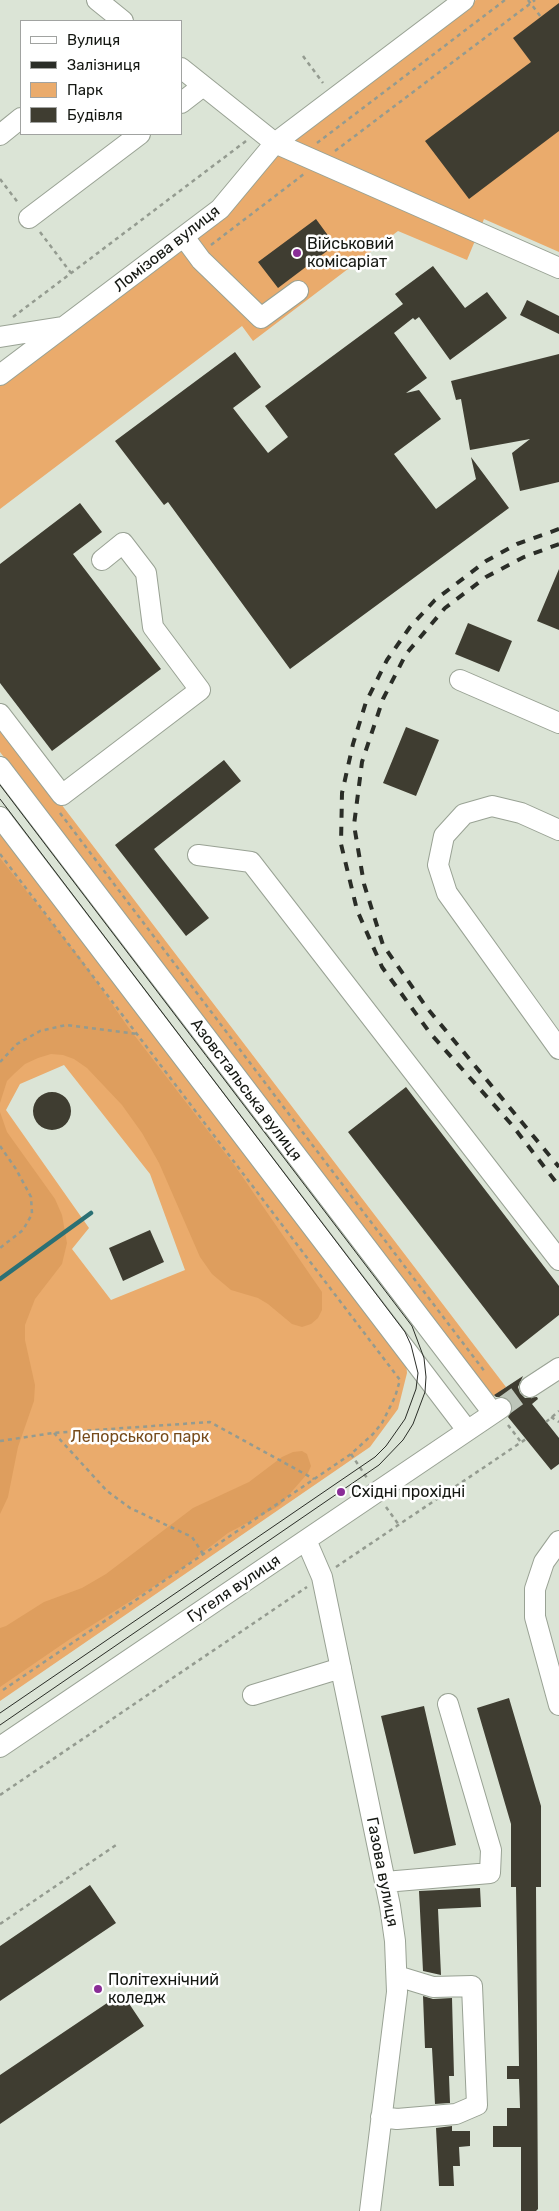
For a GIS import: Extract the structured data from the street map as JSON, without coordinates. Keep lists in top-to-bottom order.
{
  "streets": {
    "street": [
      "Ломізова вулиця",
      "Азовстальська вулиця",
      "Гугеля вулиця",
      "Газова вулиця"
    ]
  },
  "crossings": [
    ["Азовстальська вулиця", "Гугеля вулиця"],
    ["Гугеля вулиця", "Газова вулиця"]
  ],
  "parks": ["Лепорського парк"],
  "places": ["Військовий комісаріат", "Східні прохідні", "Політехнічний коледж"],
  "legend": [
    "Вулиця",
    "Залізниця",
    "Парк",
    "Будівля"
  ]
}
